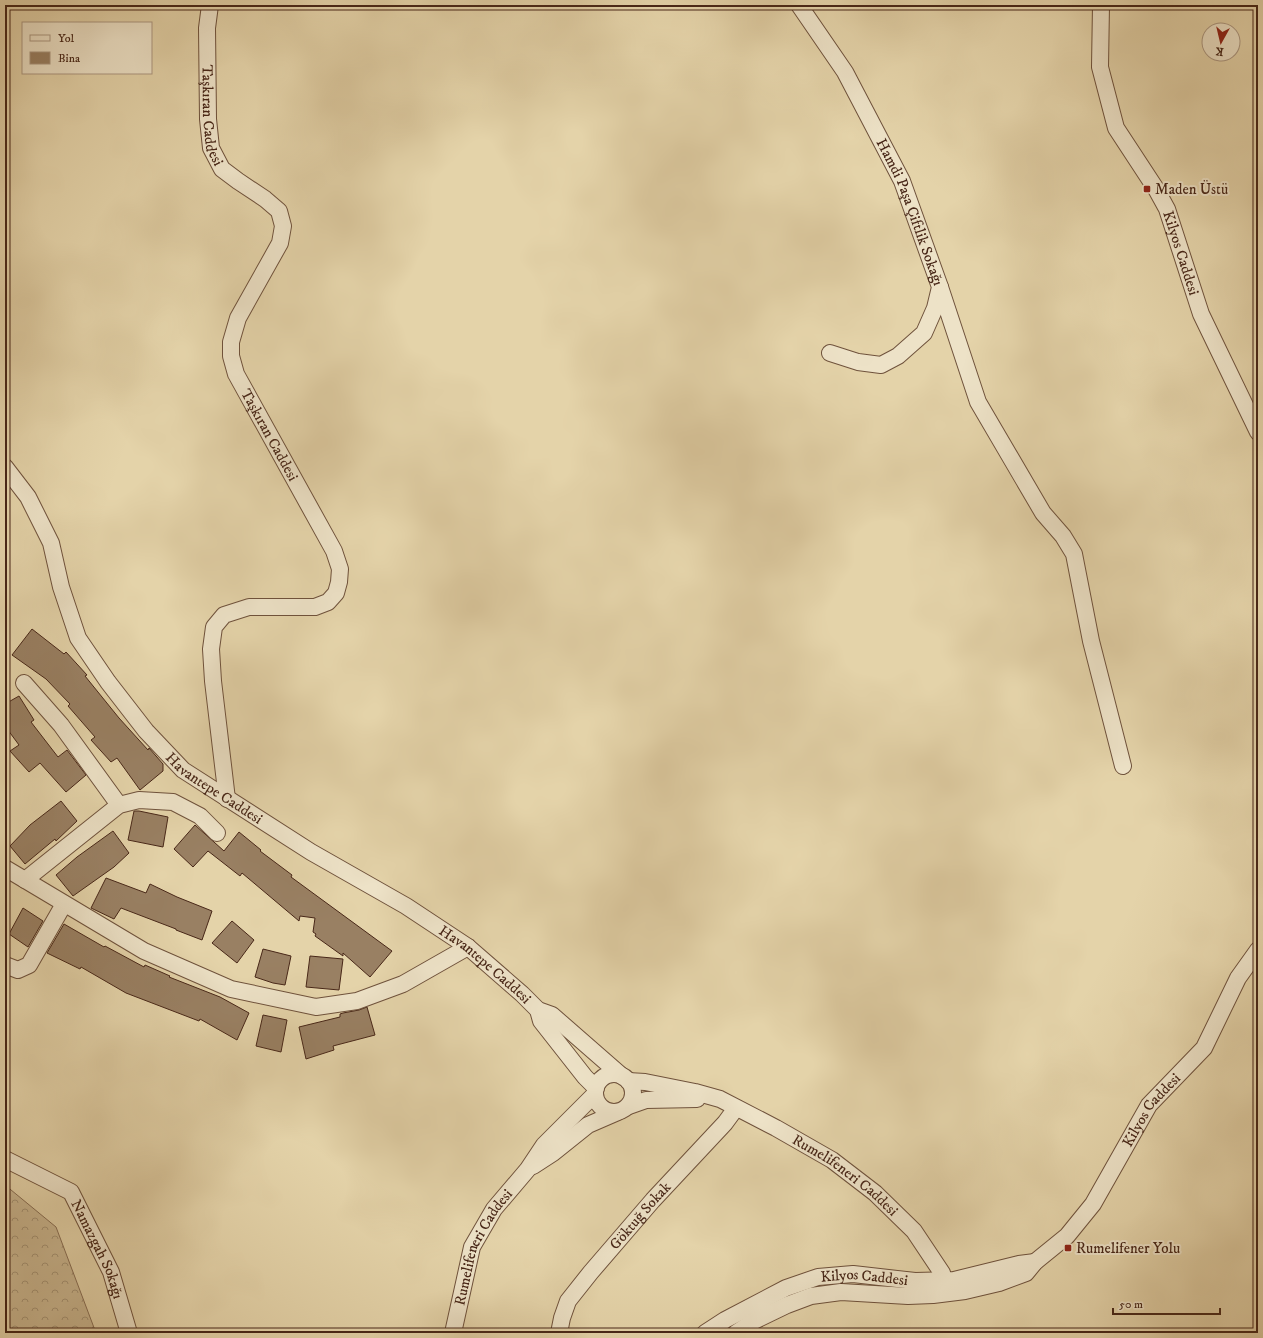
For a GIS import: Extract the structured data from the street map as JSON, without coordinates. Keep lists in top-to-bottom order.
{
  "streets": {
    "street": [
      "Taşkıran Caddesi",
      "Hamdi Paşa Çiftlik Sokağı",
      "Kilyos Caddesi",
      "Havantepe Caddesi",
      "Rumelifeneri Caddesi",
      "Göktuğ Sokak",
      "Namazgah Sokağı"
    ]
  },
  "crossings": [
    ["Taşkıran Caddesi", "Havantepe Caddesi"],
    ["Kilyos Caddesi", "Rumelifeneri Caddesi"],
    ["Havantepe Caddesi", "Rumelifeneri Caddesi"],
    ["Rumelifeneri Caddesi", "Göktuğ Sokak"]
  ],
  "places": {
    "transit": ["Maden Üstü", "Rumelifener Yolu"]
  },
  "legend": ["Yol", "Bina"],
  "scale_bar": "50 m",
  "north": "bottom"
}
